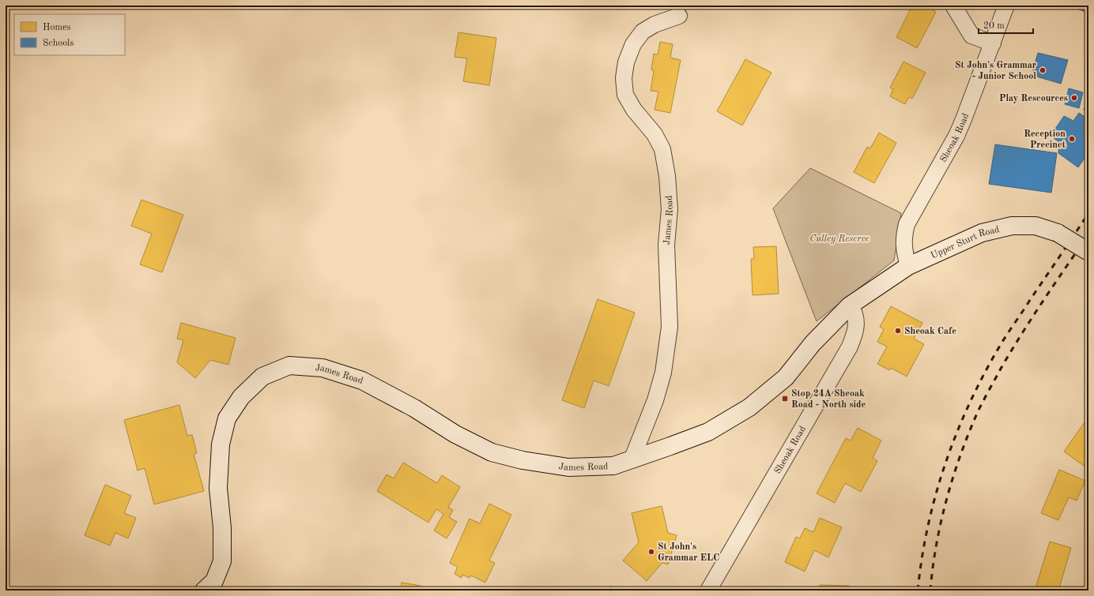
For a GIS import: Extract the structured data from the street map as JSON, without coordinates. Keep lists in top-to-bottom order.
{
  "streets": {
    "main road": ["James Road", "Upper Sturt Road"],
    "street": ["Sheoak Road"]
  },
  "crossings": [
    ["Sheoak Road", "James Road"],
    ["Sheoak Road", "Upper Sturt Road"],
    ["James Road", "Upper Sturt Road"]
  ],
  "parks": ["Culley Reserve"],
  "places": {
    "other": [
      "St John's Grammar - Junior School",
      "Play Rescources",
      "Reception Precinct",
      "Sheoak Cafe",
      "St John's Grammar ELC"
    ],
    "transit": ["Stop 24A Sheoak Road - North side"]
  },
  "legend": ["Homes", "Schools"],
  "scale_bar": "20 m"
}
